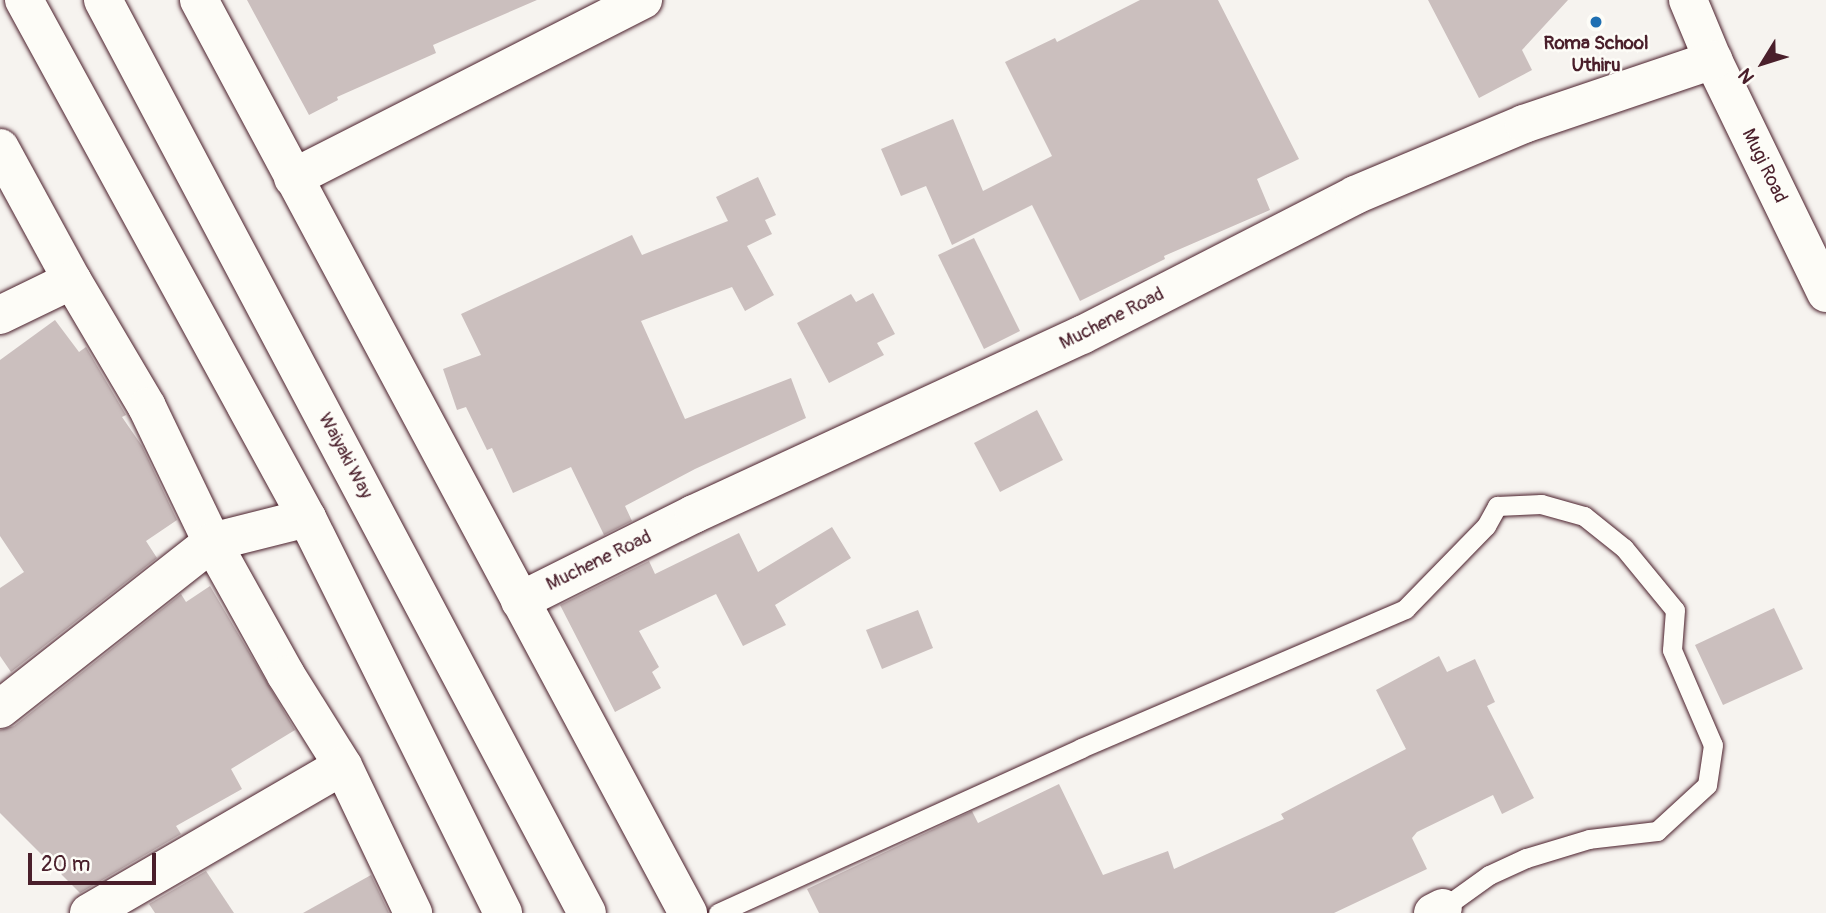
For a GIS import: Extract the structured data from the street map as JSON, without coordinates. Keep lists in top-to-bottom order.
{
  "streets": {
    "main road": ["Mugi Road", "Muchene Road", "Waiyaki Way"]
  },
  "crossings": [
    ["Mugi Road", "Muchene Road"]
  ],
  "places": ["Roma School Uthiru"],
  "scale_bar": "20 m",
  "north": "bottom left"
}
